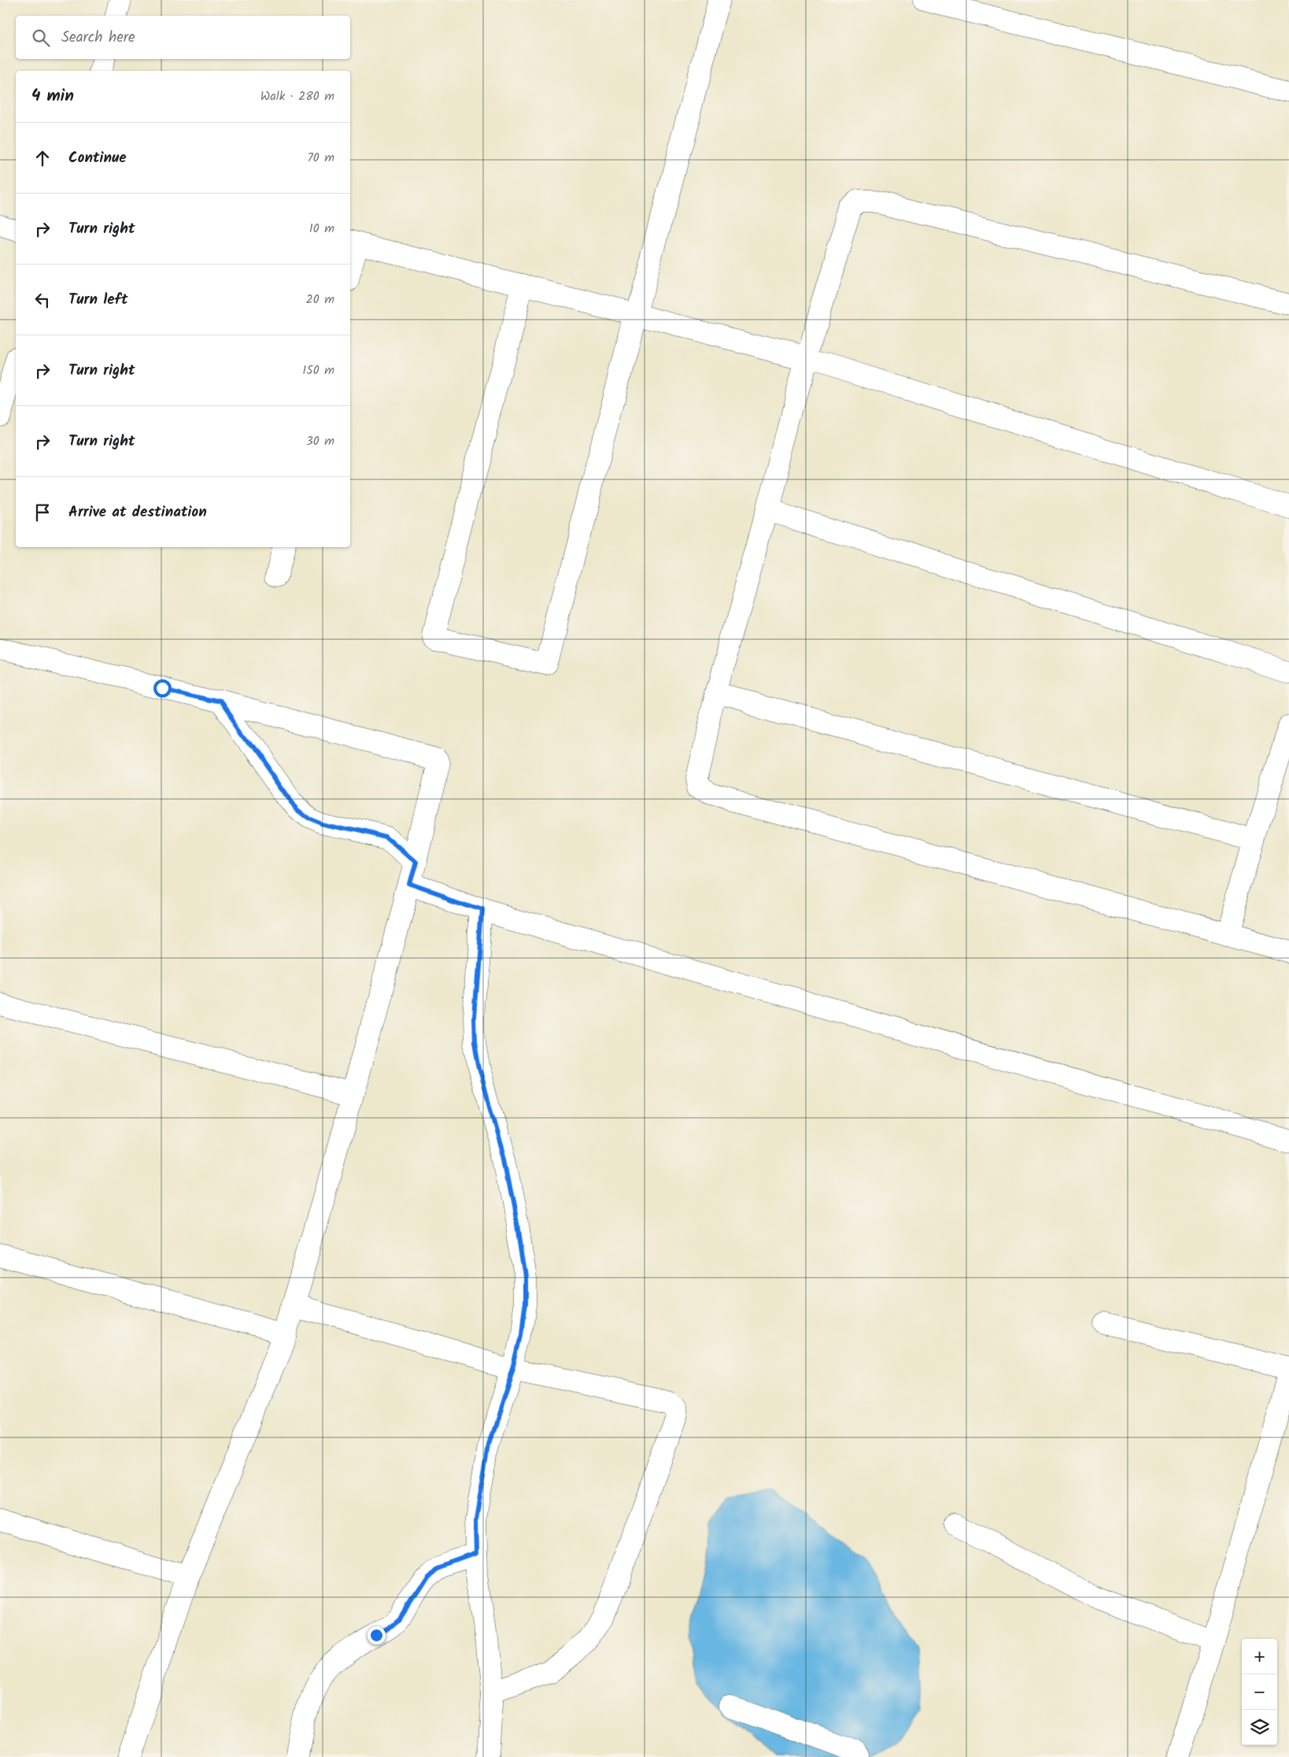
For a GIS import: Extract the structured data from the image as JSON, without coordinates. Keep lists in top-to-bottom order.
{
  "page": {
    "search": "Search here",
    "heading": ["4 min", "Walk · 280 m"],
    "list": [
      ["Continue", "70 m"],
      ["Turn right", "10 m"],
      ["Turn left", "20 m"],
      ["Turn right", "150 m"],
      ["Turn right", "30 m"],
      "Arrive at destination"
    ],
    "map_buttons": ["+", "−"]
  }
}
